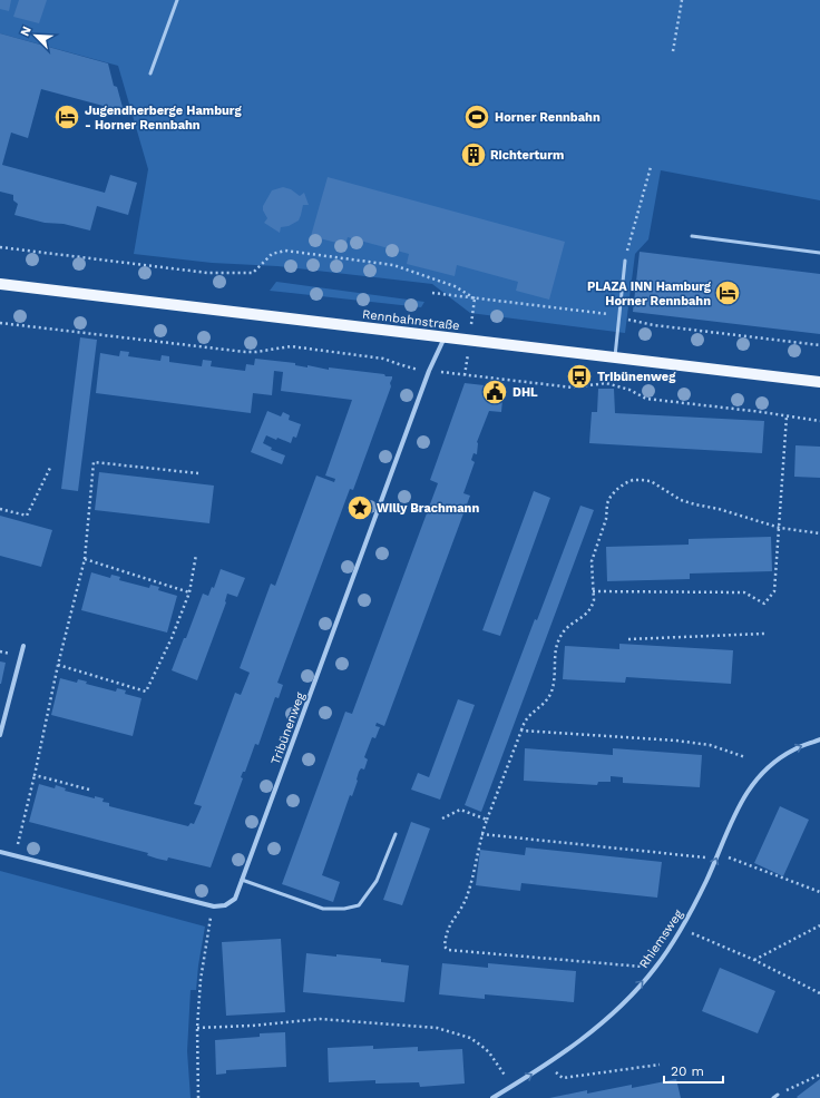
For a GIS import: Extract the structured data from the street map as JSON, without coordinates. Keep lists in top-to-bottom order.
{
  "streets": {
    "main road": ["Rennbahnstraße"],
    "street": ["Tribünenweg", "Rhiemsweg"]
  },
  "crossings": [
    ["Rennbahnstraße", "Tribünenweg"]
  ],
  "one_way": ["Rhiemsweg"],
  "places": {
    "hotel": ["Jugendherberge Hamburg - Horner Rennbahn", "PLAZA INN Hamburg Horner Rennbahn"],
    "sports": ["Horner Rennbahn"],
    "building": ["Richterturm"],
    "bus stop": ["Tribünenweg"],
    "public building": ["DHL"],
    "place": ["Willy Brachmann"]
  },
  "scale_bar": "20 m",
  "north": "top left"
}
